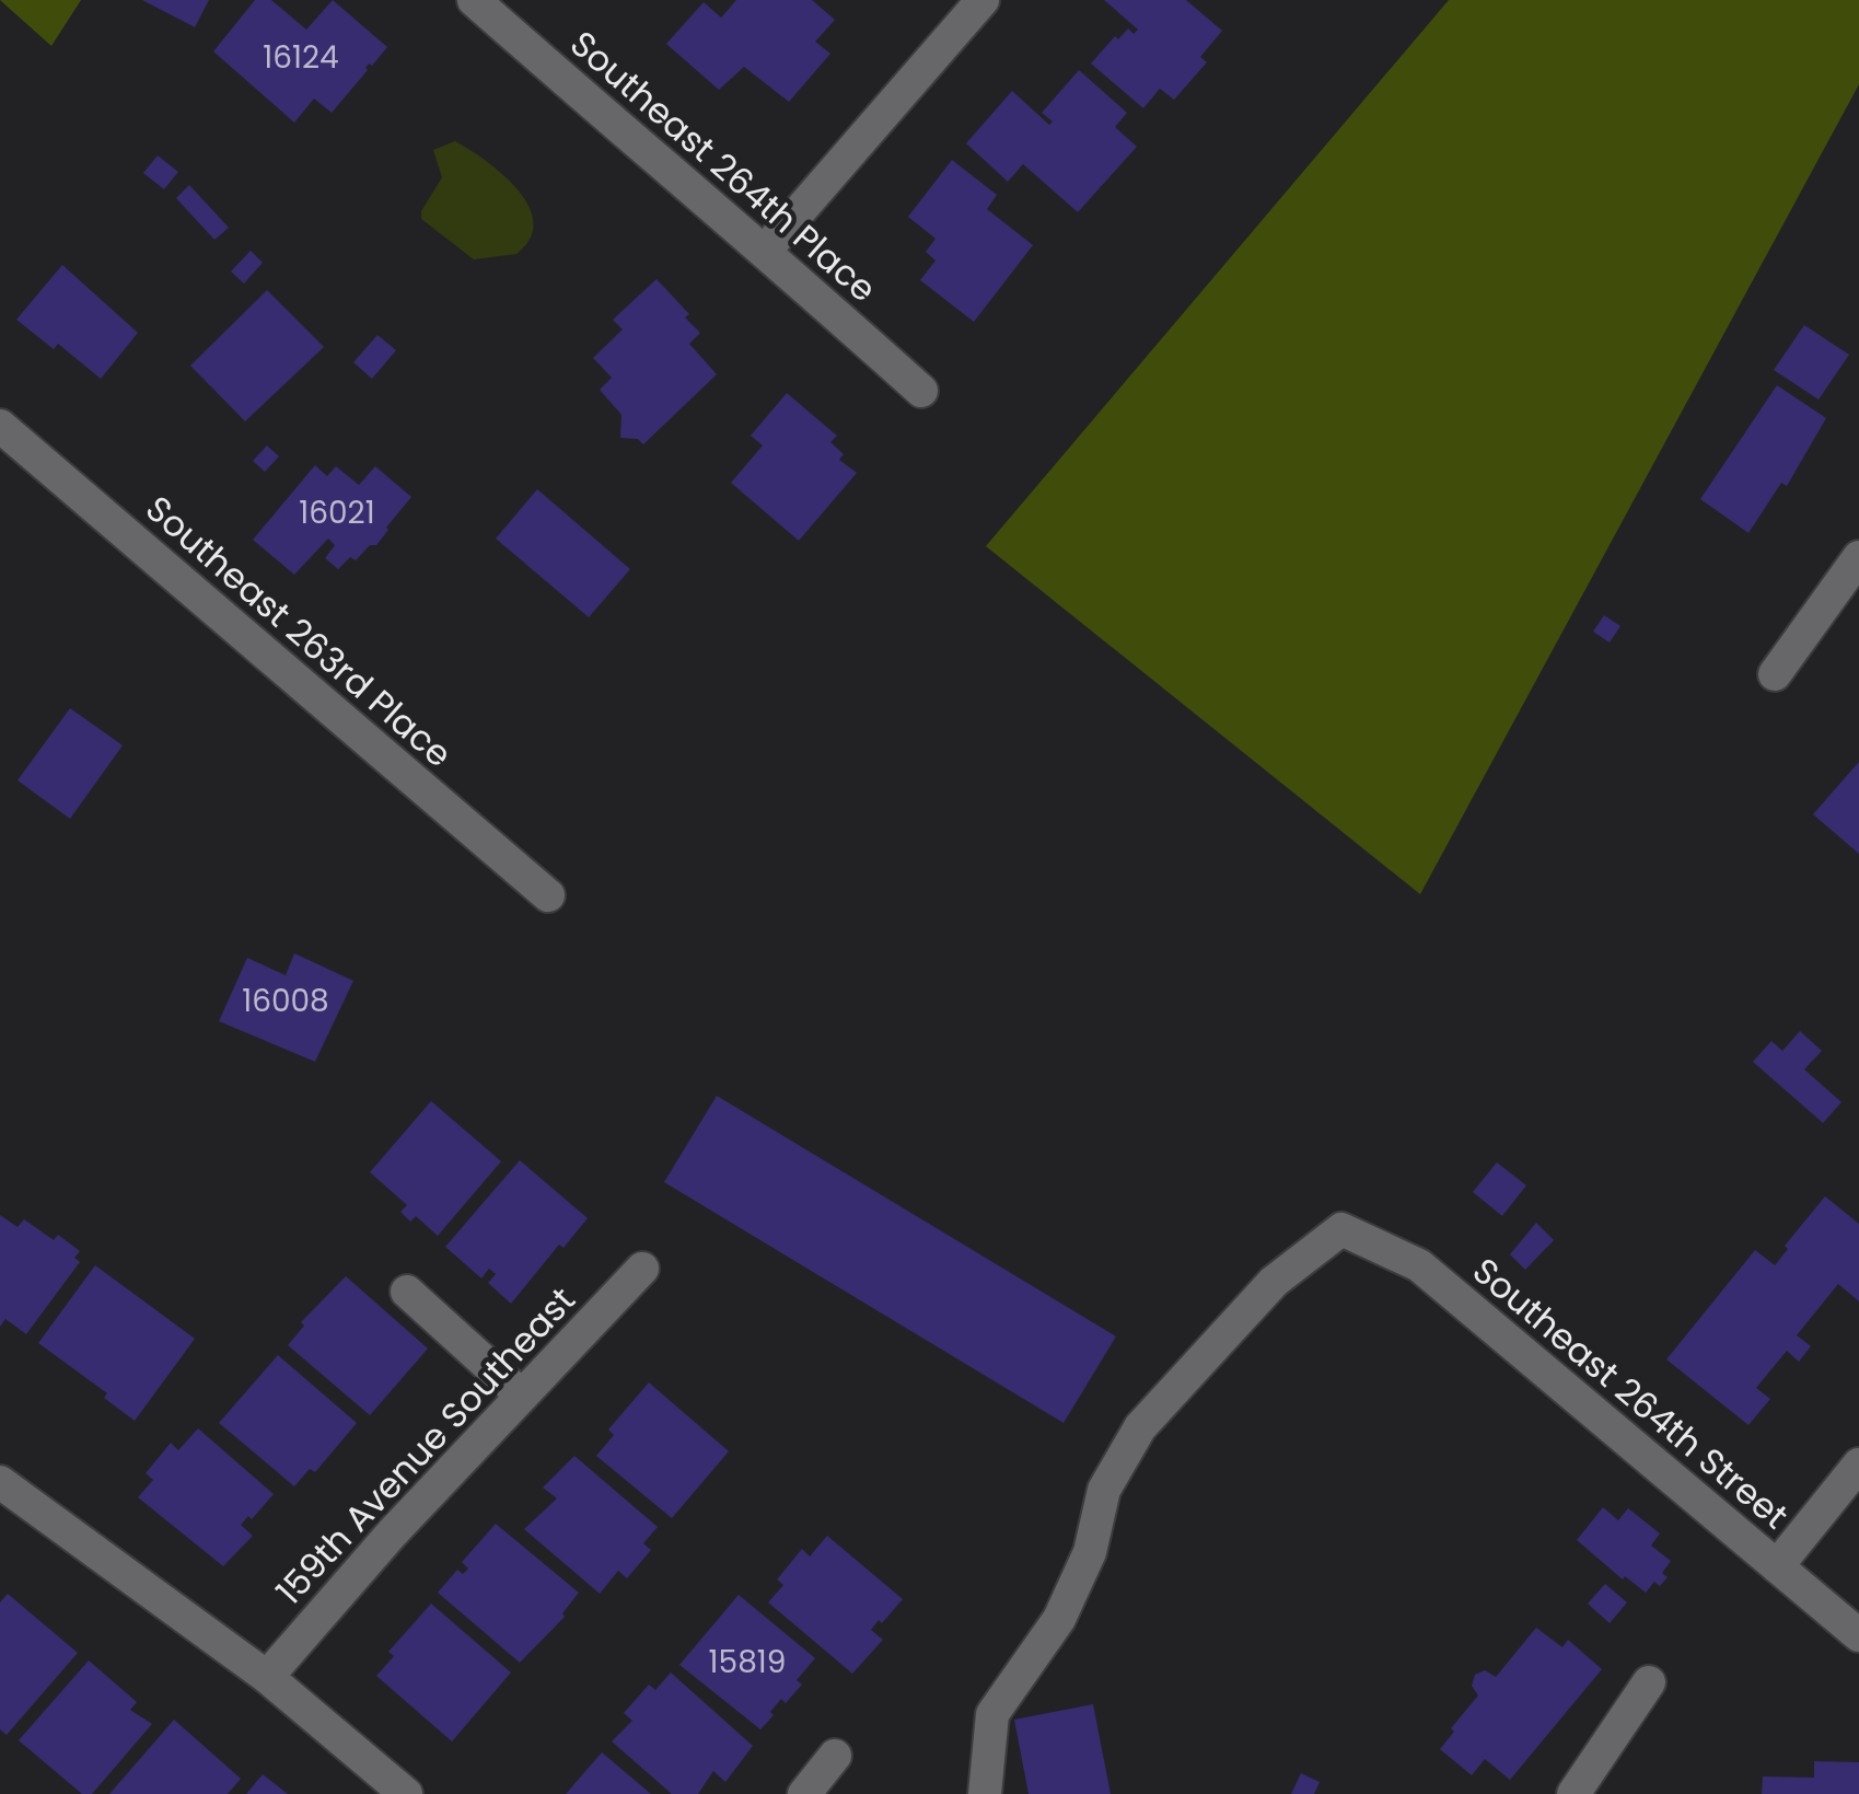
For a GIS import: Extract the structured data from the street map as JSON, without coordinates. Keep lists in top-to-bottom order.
{
  "streets": {
    "street": [
      "Southeast 264th Place",
      "Southeast 263rd Place",
      "Southeast 264th Street",
      "159th Avenue Southeast"
    ]
  },
  "house_numbers": [
    "16124",
    "16021",
    "16008",
    "15819"
  ]
}
